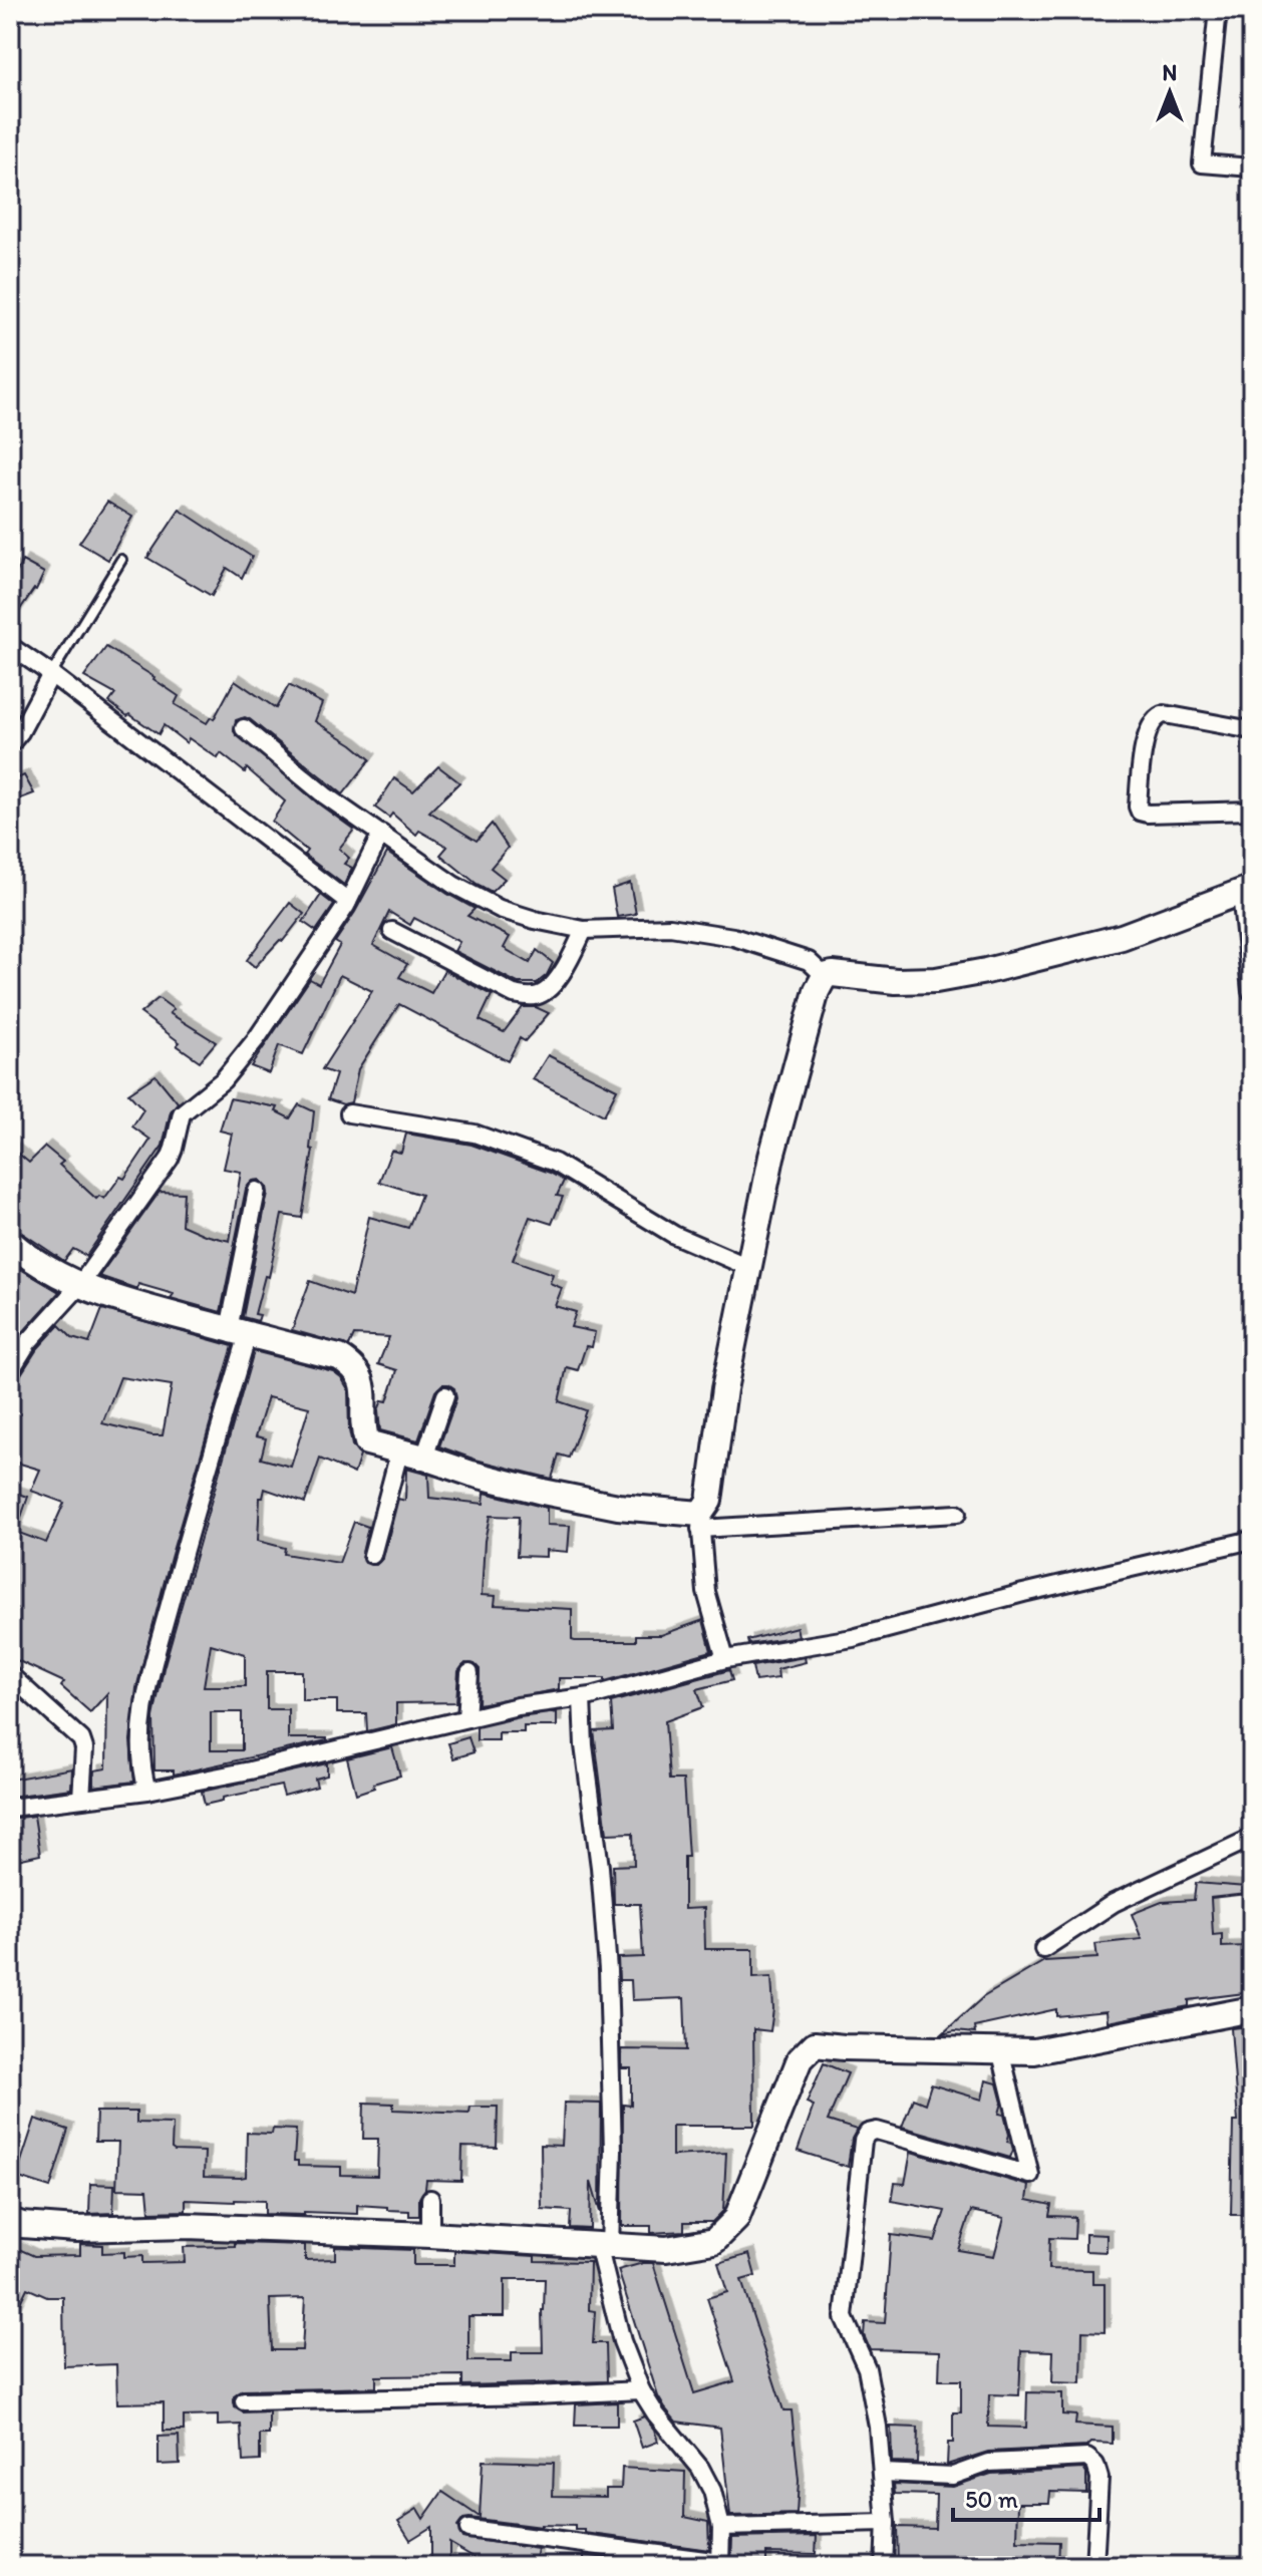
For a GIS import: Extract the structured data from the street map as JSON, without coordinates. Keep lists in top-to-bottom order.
{
  "scale_bar": "50 m",
  "north": "top"
}
